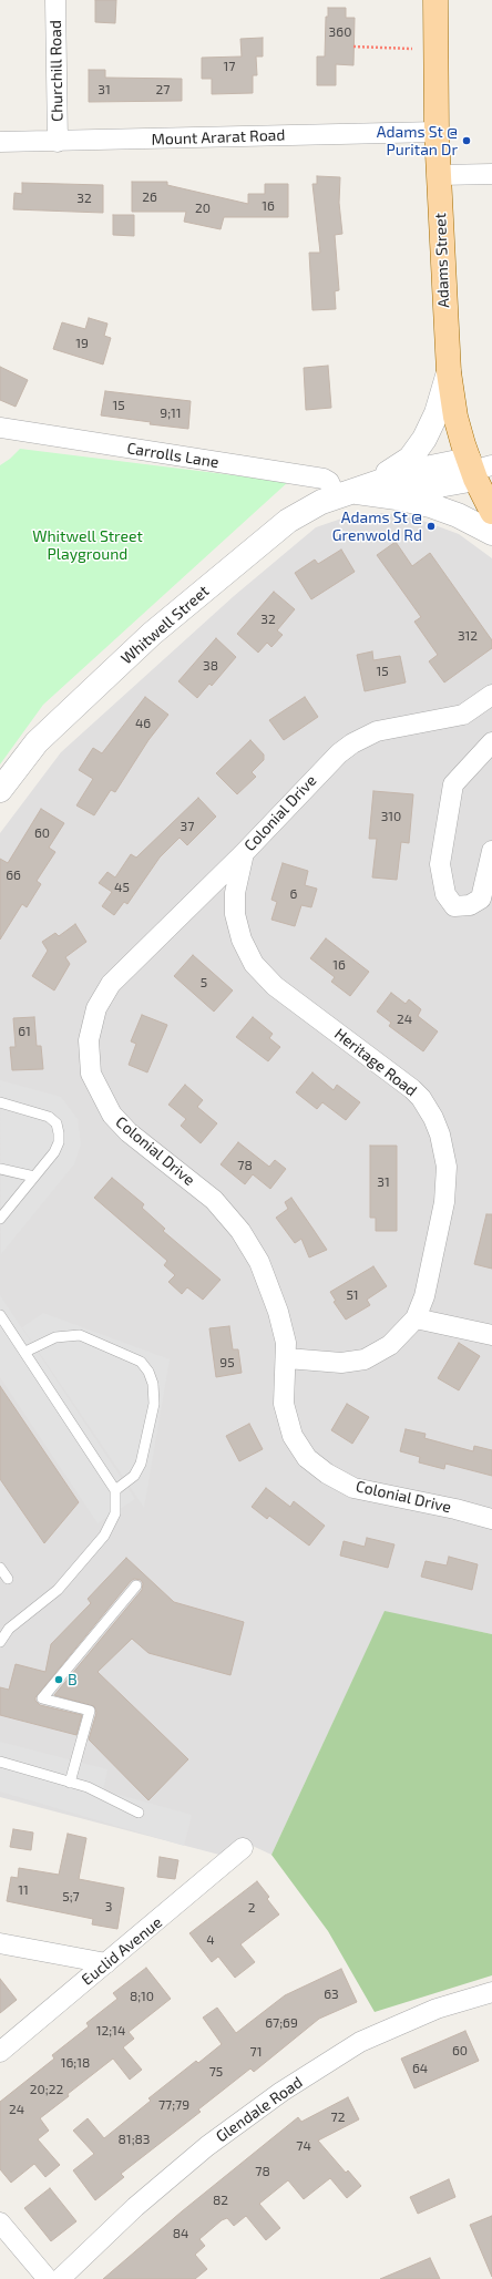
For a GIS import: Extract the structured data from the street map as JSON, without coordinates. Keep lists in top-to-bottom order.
{
  "streets": {
    "main road": ["Adams Street"],
    "street": [
      "Churchill Road",
      "Mount Ararat Road",
      "Carrolls Lane",
      "Whitwell Street",
      "Colonial Drive",
      "Heritage Road",
      "Euclid Avenue",
      "Glendale Road"
    ]
  },
  "crossings": [
    ["Churchill Road", "Mount Ararat Road"],
    ["Mount Ararat Road", "Adams Street"],
    ["Adams Street", "Whitwell Street"],
    ["Carrolls Lane", "Whitwell Street"],
    ["Colonial Drive", "Heritage Road"]
  ],
  "parks": ["Whitwell Street Playground"],
  "places": ["Adams St @ Puritan Dr", "Adams St @ Grenwold Rd", "B"],
  "house_numbers": [
    "360",
    "17",
    "31",
    "27",
    "26",
    "32",
    "16",
    "20",
    "19",
    "15",
    "9;11",
    "32",
    "312",
    "38",
    "15",
    "46",
    "310",
    "37",
    "60",
    "66",
    "45",
    "6",
    "16",
    "5",
    "24",
    "61",
    "78",
    "31",
    "51",
    "95",
    "11",
    "5;7",
    "3",
    "2",
    "4",
    "63",
    "8;10",
    "67;69",
    "12;14",
    "60",
    "71",
    "16;18",
    "64",
    "75",
    "20;22",
    "77;79",
    "24",
    "72",
    "81;83",
    "74",
    "78",
    "82",
    "84"
  ]
}
